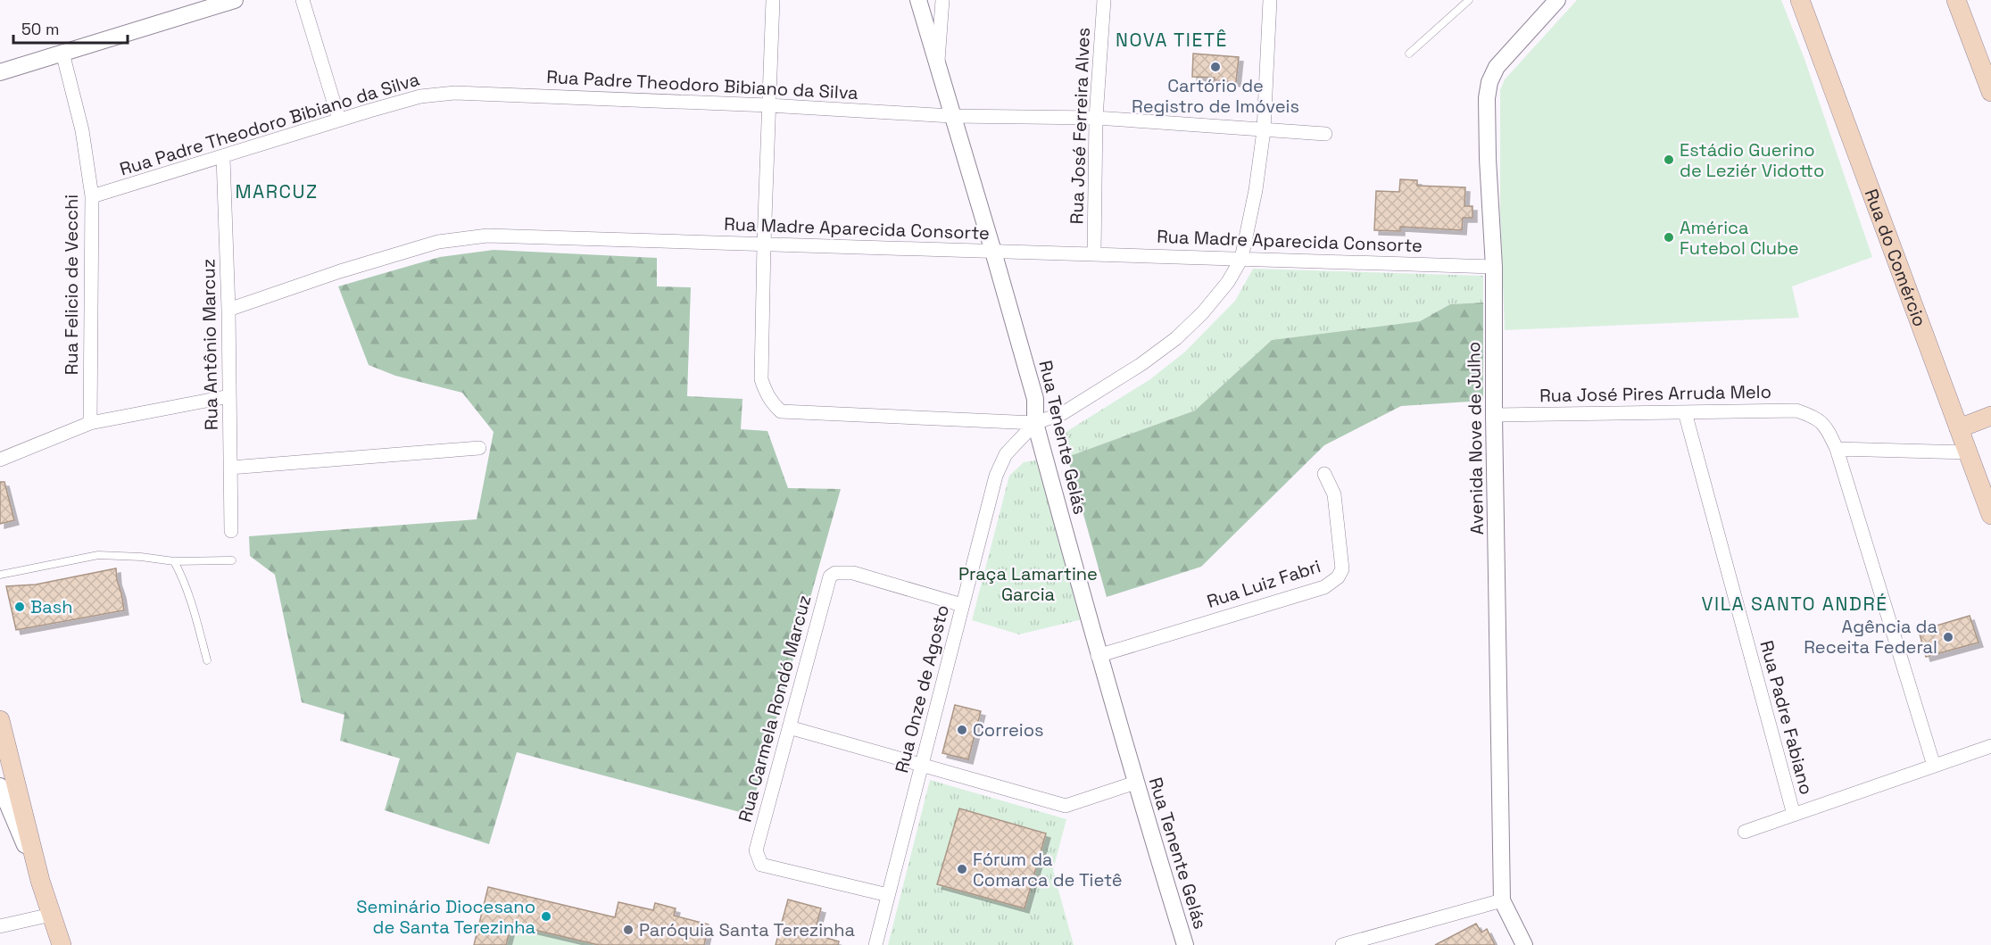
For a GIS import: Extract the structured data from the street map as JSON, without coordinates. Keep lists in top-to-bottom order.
{
  "streets": {
    "main road": ["Rua do Comércio"],
    "street": [
      "Rua Padre Theodoro Bibiano da Silva",
      "Rua José Ferreira Alves",
      "Rua Madre Aparecida Consorte",
      "Rua Felicio de Vecchi",
      "Rua Antônio Marcuz",
      "Rua José Pires Arruda Melo",
      "Rua Tenente Gelás",
      "Avenida Nove de Julho",
      "Rua Luiz Fabri",
      "Rua Onze de Agosto",
      "Rua Carmela Rondó Marcuz",
      "Rua Padre Fabiano"
    ]
  },
  "crossings": [
    ["Rua Padre Theodoro Bibiano da Silva", "Rua José Ferreira Alves"],
    ["Rua Padre Theodoro Bibiano da Silva", "Rua Felicio de Vecchi"],
    ["Rua Padre Theodoro Bibiano da Silva", "Rua Antônio Marcuz"],
    ["Rua Padre Theodoro Bibiano da Silva", "Rua Tenente Gelás"],
    ["Rua José Ferreira Alves", "Rua Madre Aparecida Consorte"],
    ["Rua Madre Aparecida Consorte", "Rua Antônio Marcuz"],
    ["Rua Madre Aparecida Consorte", "Rua Tenente Gelás"],
    ["Rua Madre Aparecida Consorte", "Avenida Nove de Julho"],
    ["Rua José Pires Arruda Melo", "Avenida Nove de Julho"],
    ["Rua José Pires Arruda Melo", "Rua Padre Fabiano"],
    ["Rua Tenente Gelás", "Rua Luiz Fabri"],
    ["Rua Tenente Gelás", "Rua Onze de Agosto"],
    ["Rua Onze de Agosto", "Rua Carmela Rondó Marcuz"]
  ],
  "districts": ["NOVA TIETÊ", "MARCUZ", "VILA SANTO ANDRÉ"],
  "parks": ["Praça Lamartine Garcia"],
  "places": [
    "Cartório de Registro de Imóveis",
    "Estádio Guerino de Leziér Vidotto",
    "América Futebol Clube",
    "Bash",
    "Agência da Receita Federal",
    "Correios",
    "Fórum da Comarca de Tietê",
    "Seminário Diocesano de Santa Terezinha",
    "Paróquia Santa Terezinha"
  ],
  "scale_bar": "50 m"
}
